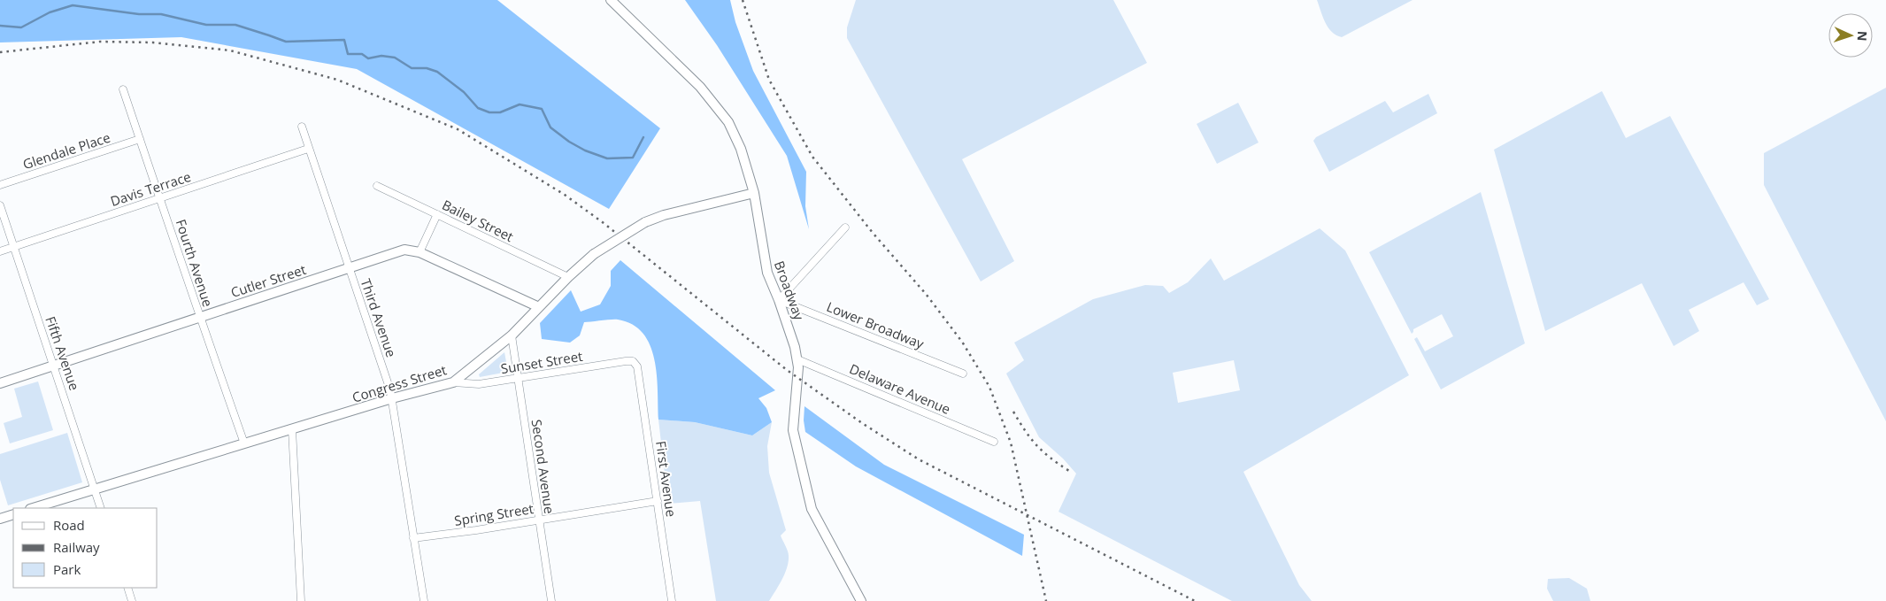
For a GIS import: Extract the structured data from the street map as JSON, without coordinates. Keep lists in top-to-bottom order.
{
  "streets": {
    "street": [
      "Glendale Place",
      "Davis Terrace",
      "Bailey Street",
      "Fourth Avenue",
      "Cutler Street",
      "Broadway",
      "Third Avenue",
      "Lower Broadway",
      "Fifth Avenue",
      "Sunset Street",
      "Congress Street",
      "Delaware Avenue",
      "Second Avenue",
      "First Avenue",
      "Spring Street"
    ]
  },
  "crossings": [
    ["Glendale Place", "Fourth Avenue"],
    ["Davis Terrace", "Fourth Avenue"],
    ["Davis Terrace", "Third Avenue"],
    ["Davis Terrace", "Fifth Avenue"],
    ["Bailey Street", "Congress Street"],
    ["Fourth Avenue", "Cutler Street"],
    ["Fourth Avenue", "Congress Street"],
    ["Cutler Street", "Third Avenue"],
    ["Cutler Street", "Fifth Avenue"],
    ["Cutler Street", "Congress Street"],
    ["Broadway", "Lower Broadway"],
    ["Broadway", "Congress Street"],
    ["Broadway", "Delaware Avenue"],
    ["Third Avenue", "Congress Street"],
    ["Third Avenue", "Spring Street"],
    ["Fifth Avenue", "Congress Street"],
    ["Sunset Street", "Congress Street"],
    ["Sunset Street", "Second Avenue"],
    ["Sunset Street", "First Avenue"],
    ["Congress Street", "Second Avenue"],
    ["Second Avenue", "Spring Street"],
    ["First Avenue", "Spring Street"]
  ],
  "legend": ["Road", "Railway", "Park"],
  "north": "right"
}
